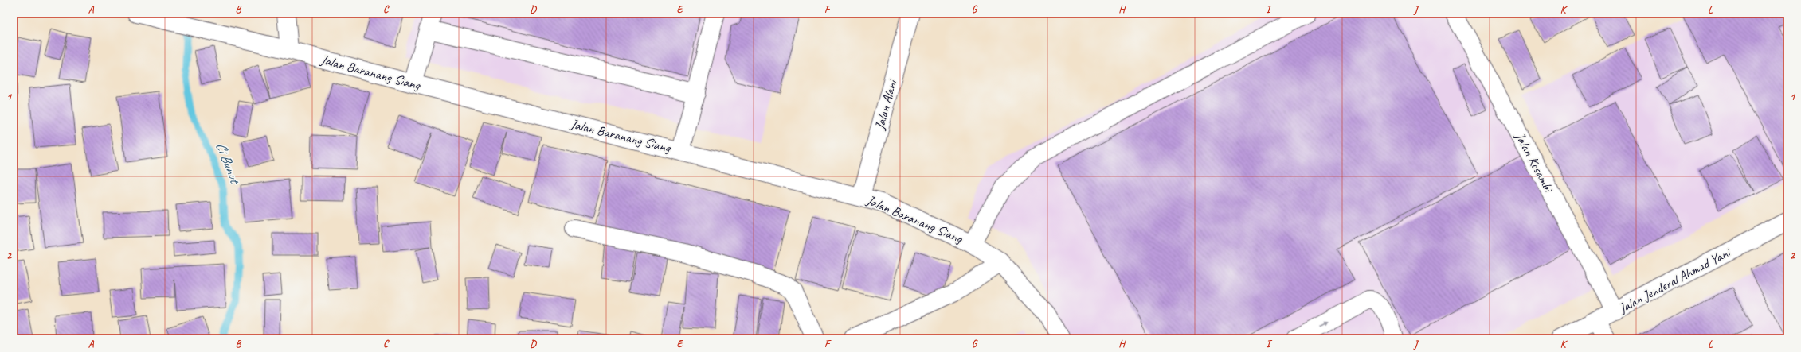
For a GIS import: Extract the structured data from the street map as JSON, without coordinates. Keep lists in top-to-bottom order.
{
  "streets": {
    "street": [
      "Jalan Baranang Siang",
      "Jalan Alani",
      "Jalan Kosambi",
      "Jalan Jenderal Ahmad Yani"
    ]
  },
  "crossings": [
    ["Jalan Baranang Siang", "Jalan Alani"],
    ["Jalan Kosambi", "Jalan Jenderal Ahmad Yani"]
  ],
  "water": ["Ci Bunut"],
  "grid": {
    "columns": [
      "A",
      "B",
      "C",
      "D",
      "E",
      "F",
      "G",
      "H",
      "I",
      "J",
      "K",
      "L"
    ],
    "rows": ["1", "2"]
  }
}
